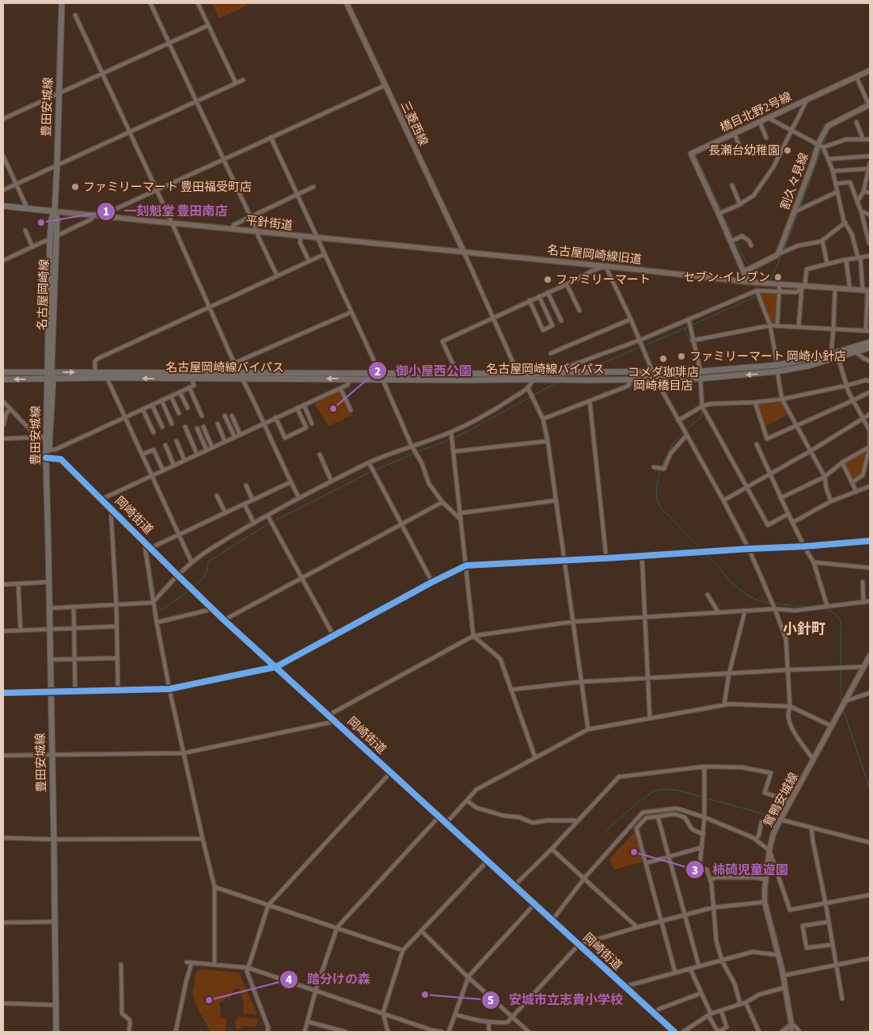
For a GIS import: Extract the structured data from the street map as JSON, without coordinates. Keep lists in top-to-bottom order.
{
  "streets": {
    "main road": ["豊田安城線", "名古屋岡崎線", "名古屋岡崎線バイパス"],
    "street": [
      "橋目北野2号線",
      "三菱西線",
      "割久々見線",
      "平針街道",
      "名古屋岡崎線旧道",
      "岡崎街道",
      "鴛鴨安城線"
    ]
  },
  "crossings": [
    ["豊田安城線", "平針街道"],
    ["豊田安城線", "名古屋岡崎線"],
    ["豊田安城線", "名古屋岡崎線バイパス"],
    ["豊田安城線", "岡崎街道"],
    ["橋目北野2号線", "名古屋岡崎線旧道"],
    ["三菱西線", "名古屋岡崎線旧道"],
    ["平針街道", "名古屋岡崎線旧道"],
    ["平針街道", "名古屋岡崎線"],
    ["名古屋岡崎線", "名古屋岡崎線バイパス"]
  ],
  "districts": ["小針町"],
  "places": [
    "長瀬台幼稚園",
    "ファミリーマート 豊田福受町店",
    "一刻魁堂 豊田南店",
    "セブン-イレブン",
    "ファミリーマート",
    "ファミリーマート 岡崎小針店",
    "コメダ珈琲店 岡崎橋目店",
    "御小屋西公園",
    "柿碕児童遊園",
    "安城市立志貴小学校",
    "踏分けの森"
  ]
}
